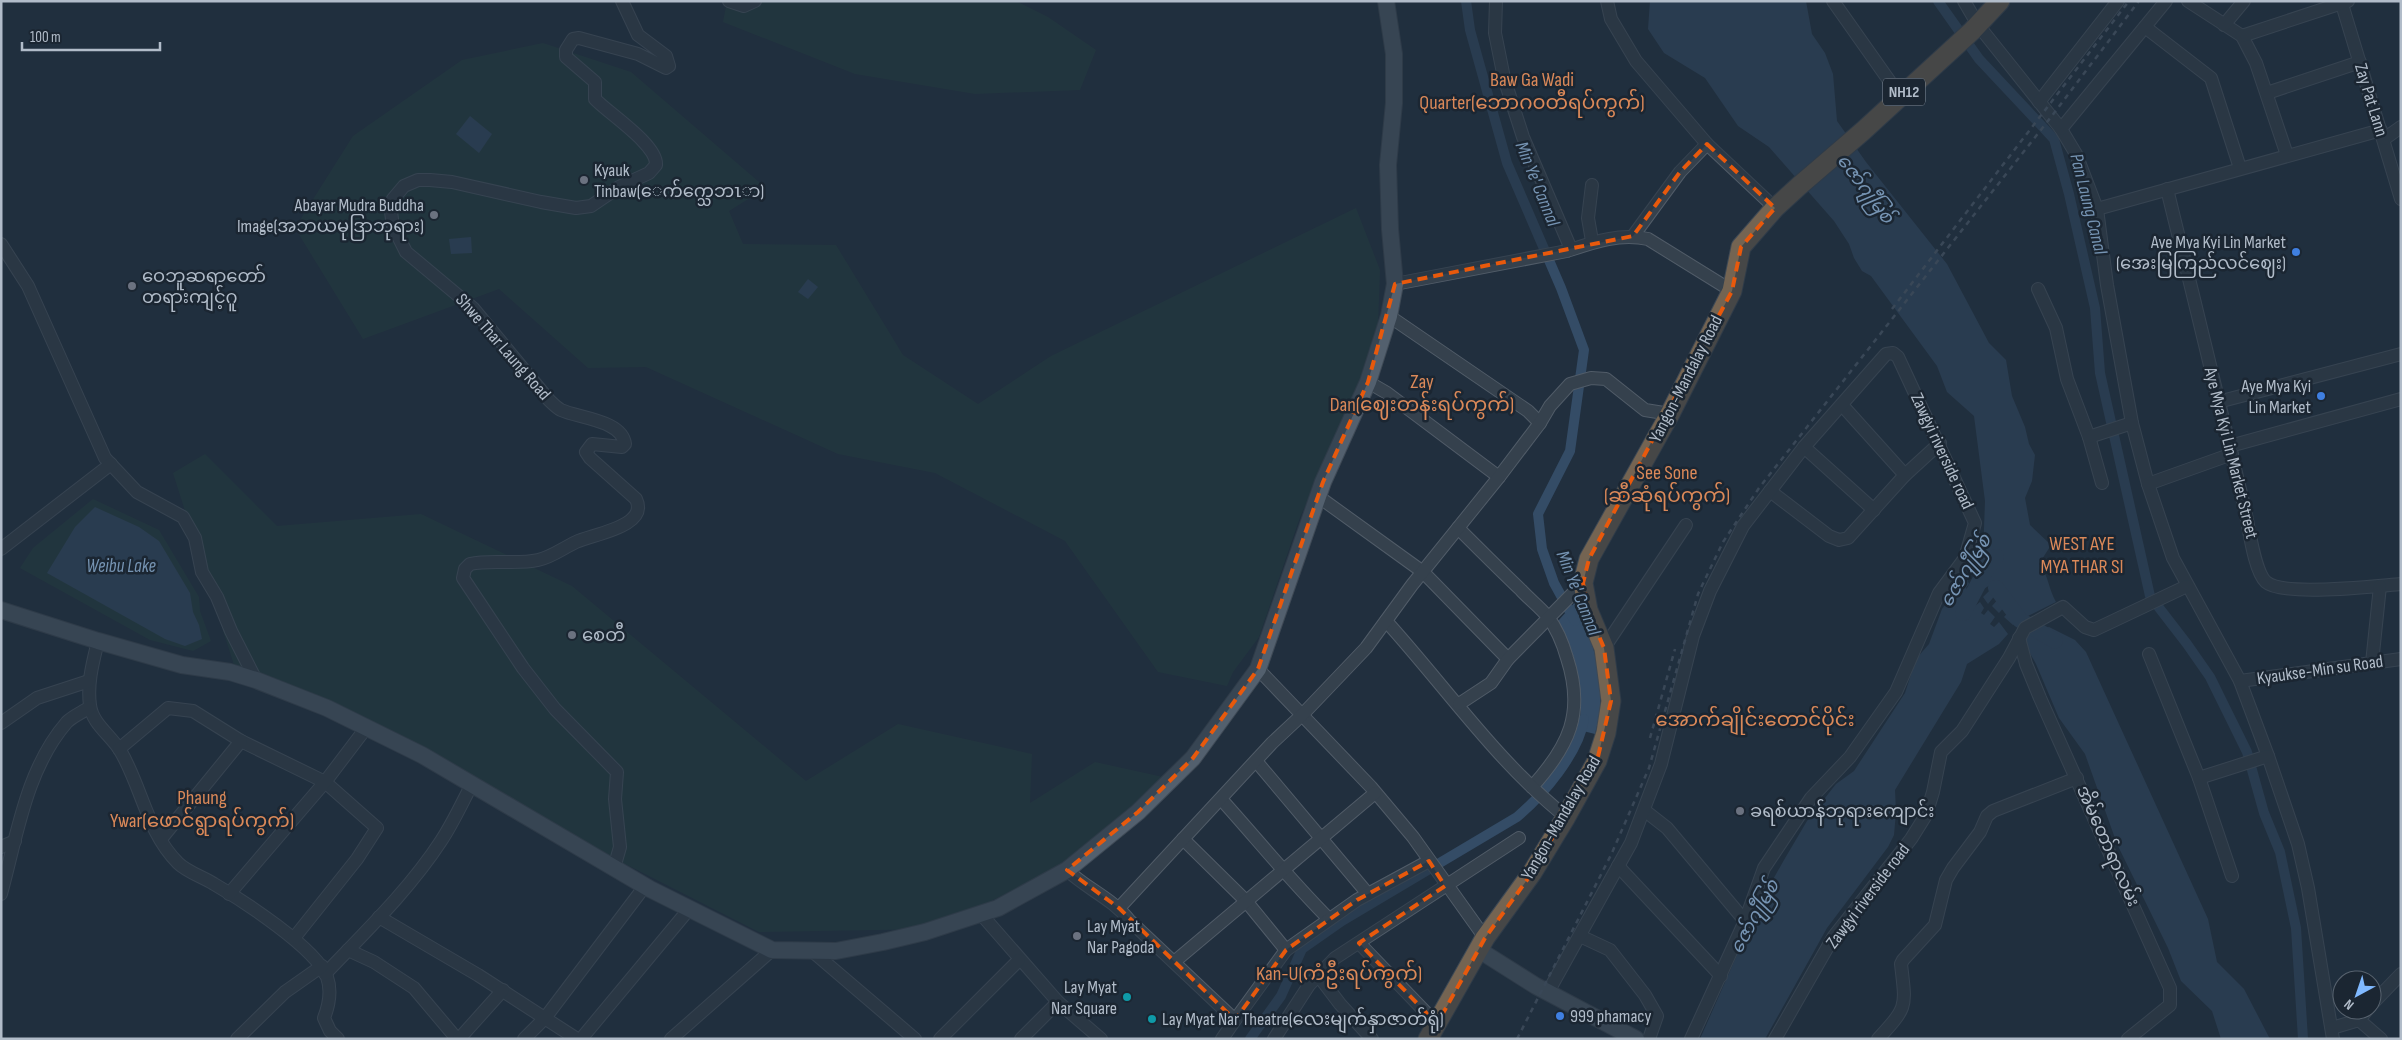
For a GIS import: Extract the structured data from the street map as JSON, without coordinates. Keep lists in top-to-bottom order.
{
  "streets": {
    "highway": ["NH12", "Yangon-Mandalay Road"],
    "street": [
      "Zay Pat Lann",
      "Shwe Thar Laung Road",
      "Zawgyi riverside road",
      "Aye Mya Kyi Lin Market Street",
      "Kyaukse-Min su Road",
      "အိမ်တော်ရာလမ်း"
    ]
  },
  "crossings": [
    ["NH12", "Yangon-Mandalay Road"],
    ["Zawgyi riverside road", "အိမ်တော်ရာလမ်း"]
  ],
  "districts": [
    "Baw Ga Wadi Quarter(ဘောဂ၀တီရပ်ကွက်)",
    "Zay Dan(ဈေးတန်းရပ်ကွက်)",
    "See Sone (ဆီဆုံရပ်ကွက်)",
    "WEST AYE MYA THAR SI",
    "အောက်ချိုင်းတောင်ပိုင်း",
    "Phaung Ywar(ဖောင်ရွာရပ်ကွက်)",
    "Kan-U(ကံဦးရပ်ကွက်)"
  ],
  "water": [
    "Min Ye' Cannal",
    "ဇော်ဂျီမြစ်",
    "Pan Laung Canal",
    "Weibu Lake"
  ],
  "places": [
    "Kyauk Tinbaw(ေက်က္သေဘၤာ)",
    "Abayar Mudra Buddha Image(အဘယမုဒြာဘုရား)",
    "Aye Mya Kyi Lin Market (အေးမြကြည်လင်ဈေး)",
    "ဝေဘူဆရာတော် တရားကျင့်ဂူ",
    "Aye Mya Kyi Lin Market",
    "စေတီ",
    "ခရစ်ယာန်ဘုရားကျောင်း",
    "Lay Myat Nar Pagoda",
    "Lay Myat Nar Square",
    "999 phamacy",
    "Lay Myat Nar Theatre(လေးမျက်နှာဇာတ်ရုံ)"
  ],
  "scale_bar": "100 m",
  "north": "bottom left"
}
